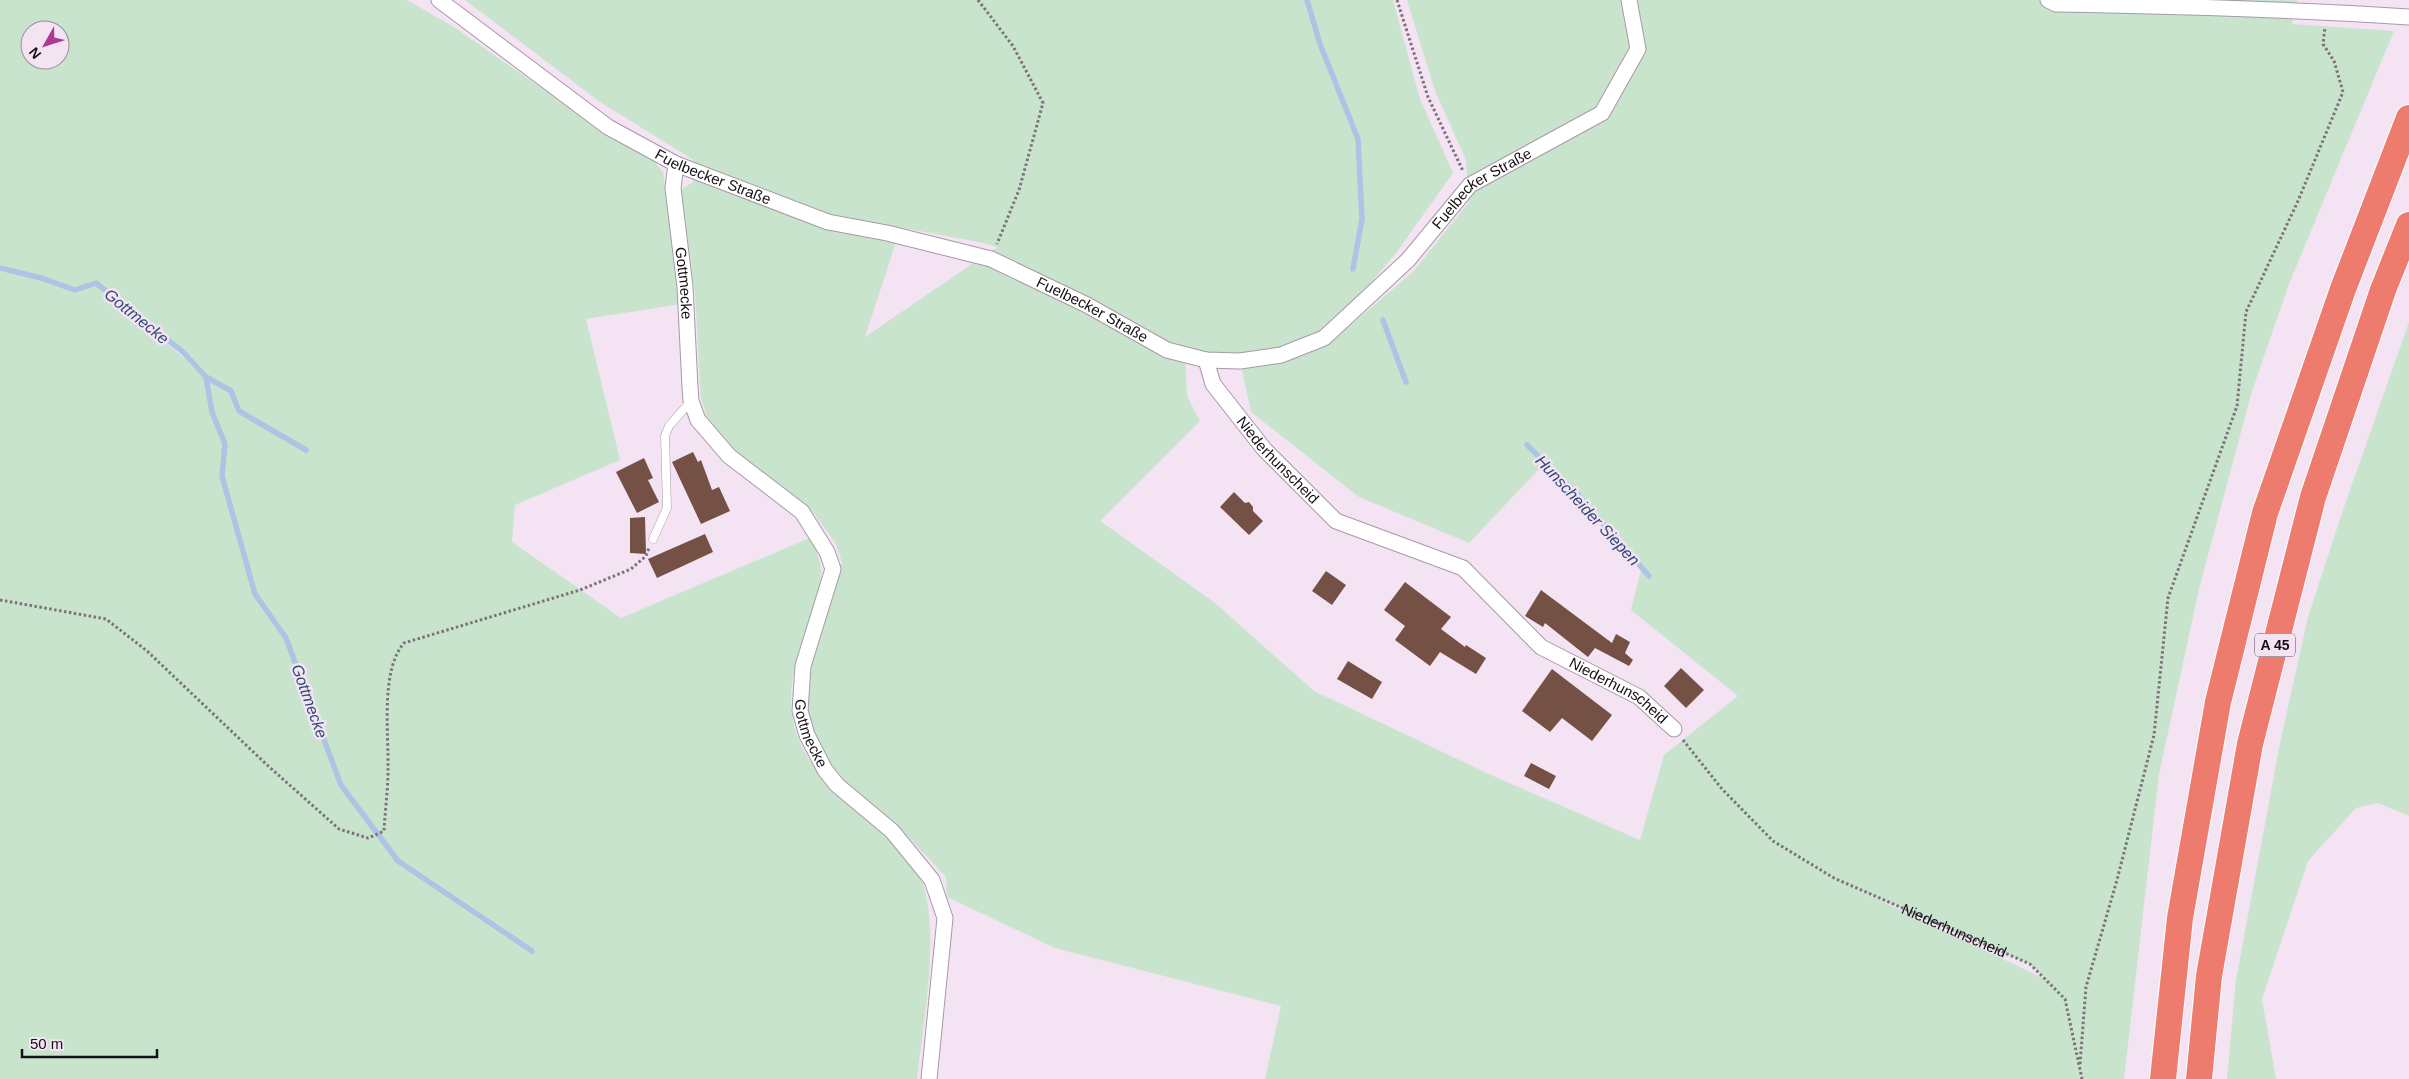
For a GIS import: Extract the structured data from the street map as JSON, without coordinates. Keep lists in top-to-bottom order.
{
  "streets": {
    "highway": ["A 45"],
    "street": ["Fuelbecker Straße", "Gottmecke", "Niederhunscheid"]
  },
  "crossings": [
    ["Fuelbecker Straße", "Gottmecke"],
    ["Fuelbecker Straße", "Niederhunscheid"]
  ],
  "water": ["Gottmecke", "Hunscheider Siepen"],
  "scale_bar": "50 m",
  "north": "bottom left"
}
